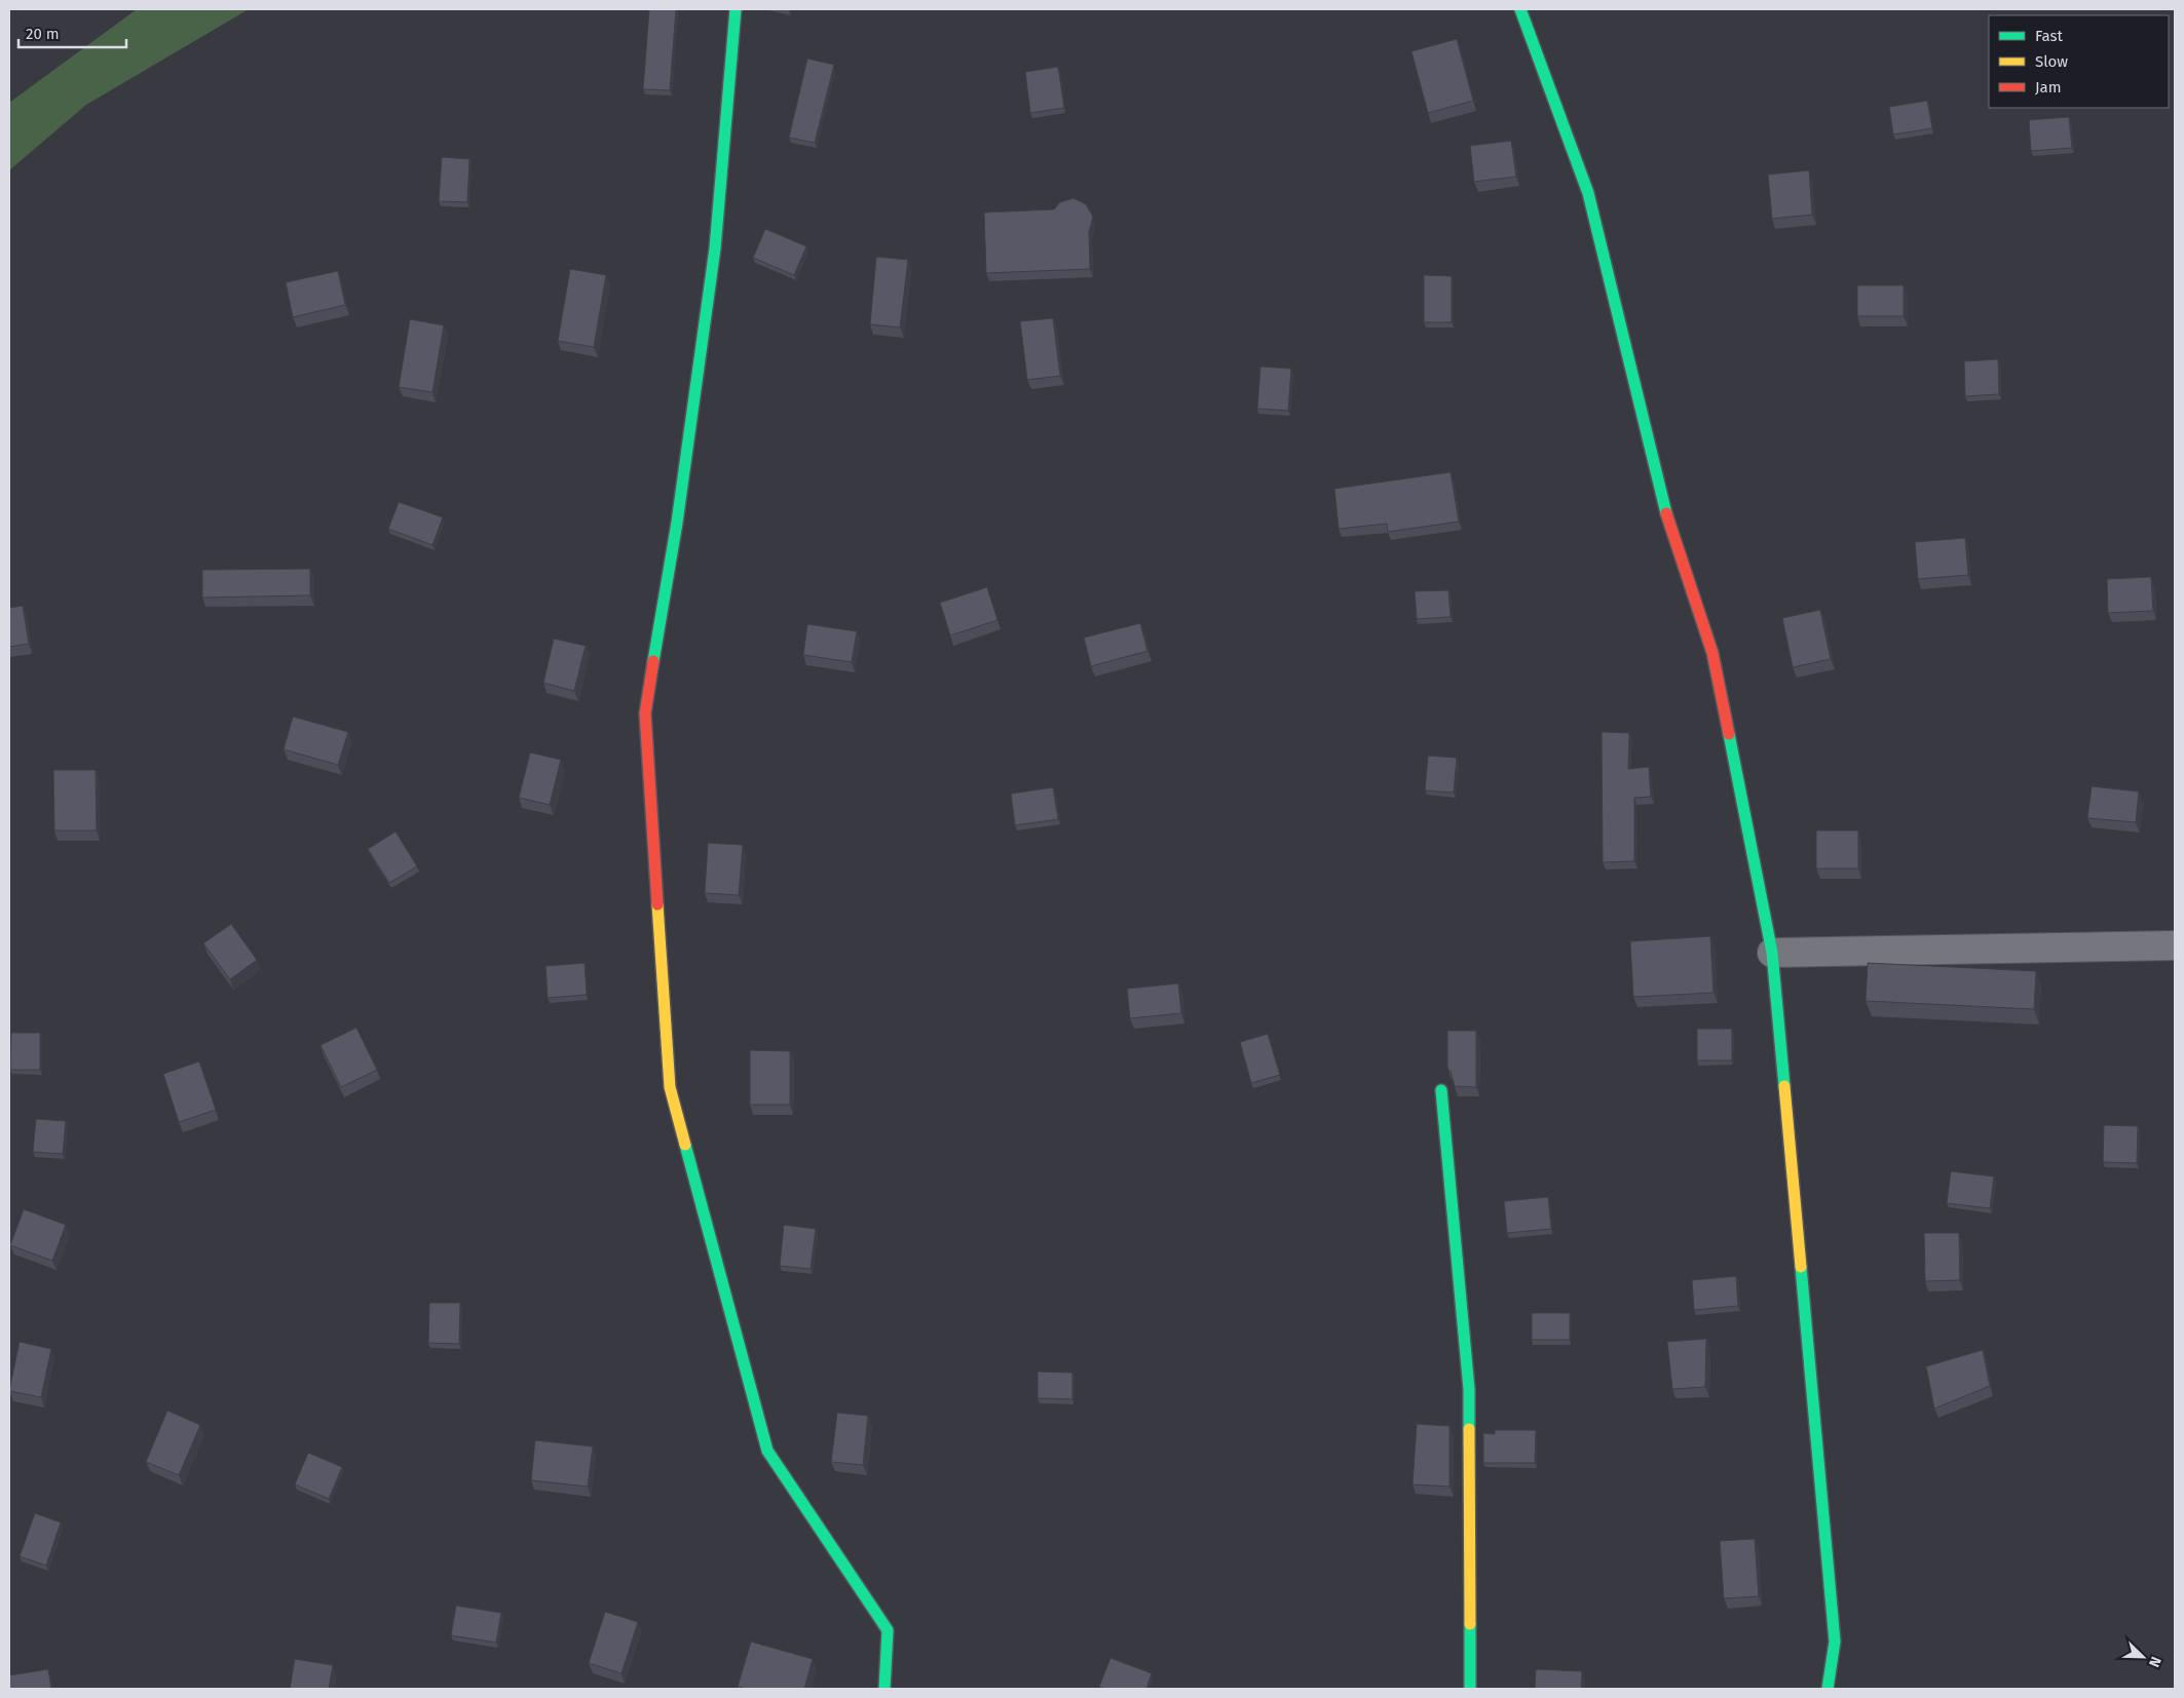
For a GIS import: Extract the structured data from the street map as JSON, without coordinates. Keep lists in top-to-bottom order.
{
  "legend": ["Fast", "Slow", "Jam"],
  "scale_bar": "20 m",
  "north": "bottom right"
}
